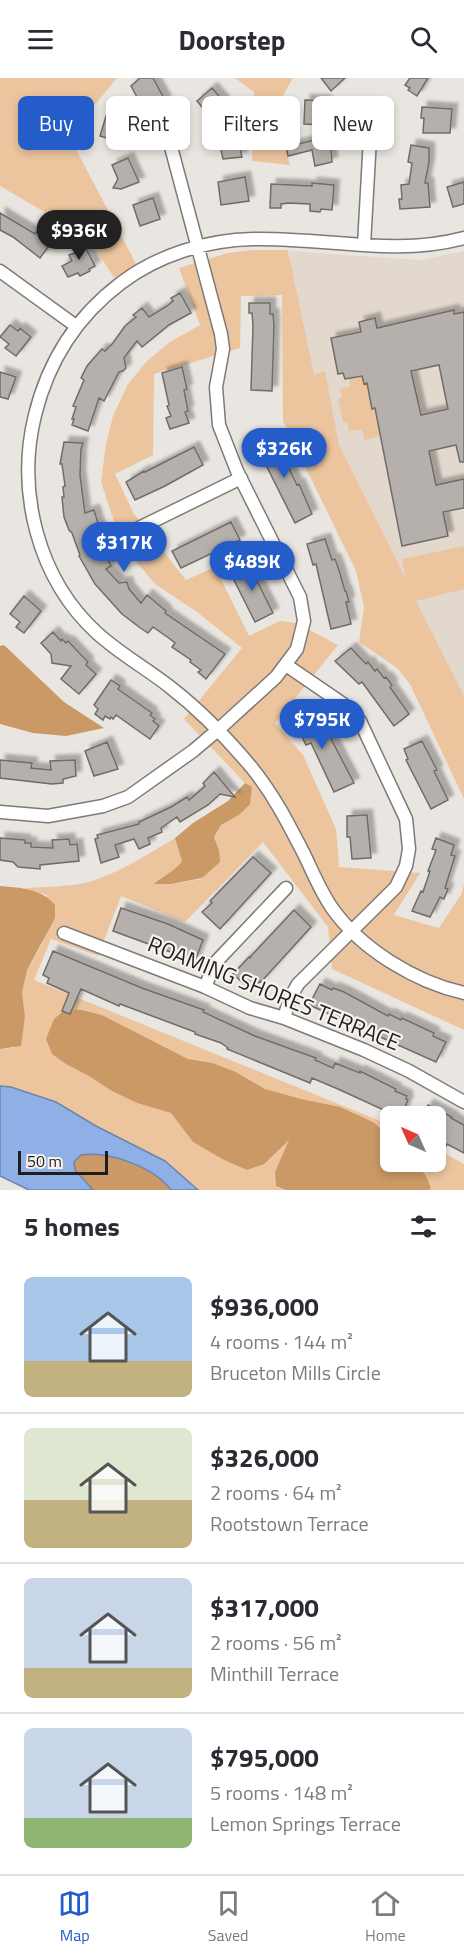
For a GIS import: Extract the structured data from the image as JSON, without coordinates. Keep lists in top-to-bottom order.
{
  "streets": {
    "street": ["ROAMING SHORES TERRACE"]
  },
  "scale_bar": "50 m",
  "north": "top left",
  "page": {
    "header": "Doorstep",
    "chip": [
      "Buy",
      "Rent",
      "Filters",
      "New"
    ],
    "price": [
      "$936K",
      "$326K",
      "$317K",
      "$489K",
      "$795K"
    ],
    "scale": "50 m",
    "heading": "5 homes",
    "list": [
      {
        "name": "$936,000",
        "note": "4 rooms · 144 m² · Bruceton Mills Circle"
      },
      {
        "name": "$326,000",
        "note": "2 rooms · 64 m² · Rootstown Terrace"
      },
      {
        "name": "$317,000",
        "note": "2 rooms · 56 m² · Minthill Terrace"
      },
      {
        "name": "$795,000",
        "note": "5 rooms · 148 m² · Lemon Springs Terrace"
      }
    ],
    "tabs": ["Map", "Saved", "Home"]
  }
}
